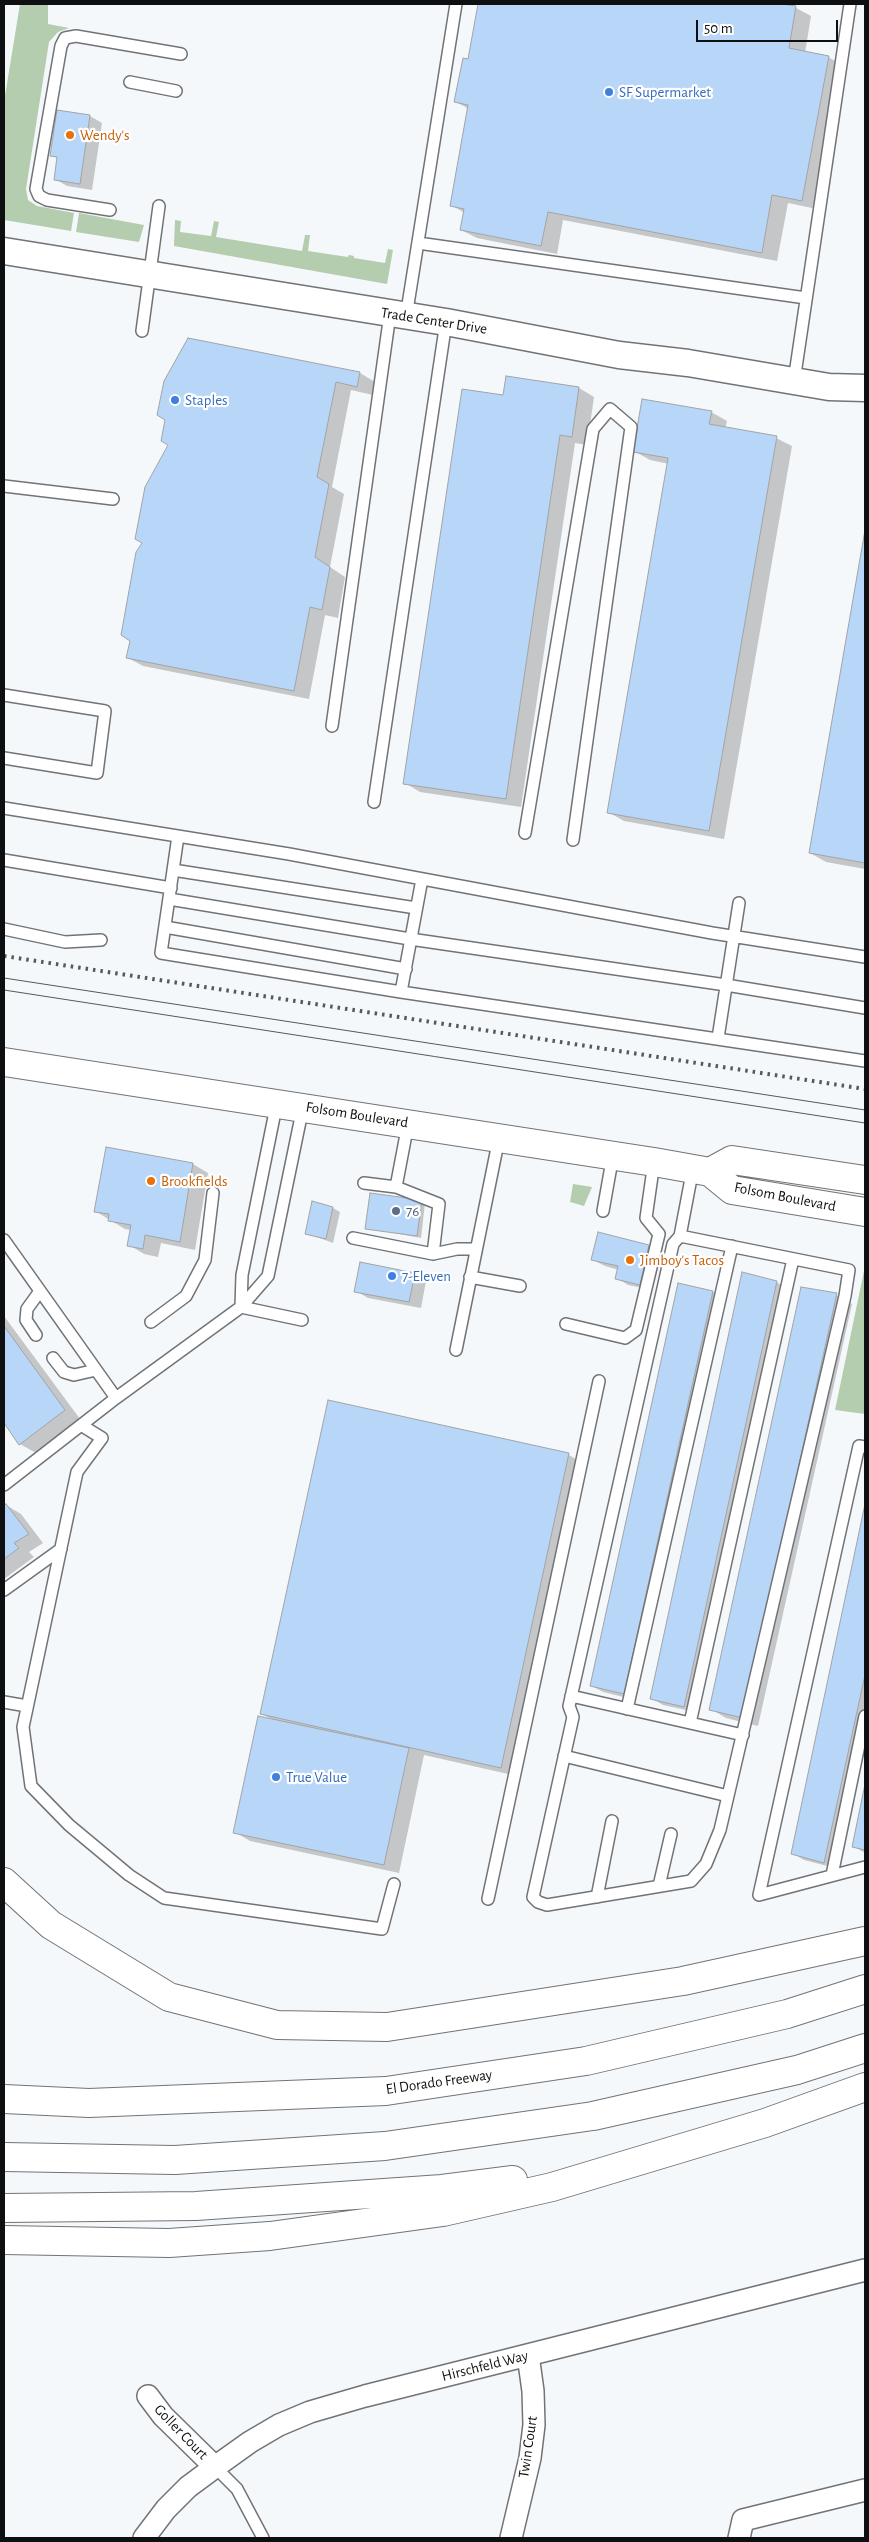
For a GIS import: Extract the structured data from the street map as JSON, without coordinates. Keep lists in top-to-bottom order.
{
  "streets": {
    "main road": ["Folsom Boulevard", "El Dorado Freeway"],
    "street": [
      "Trade Center Drive",
      "Hirschfeld Way",
      "Goller Court",
      "Twin Court"
    ]
  },
  "crossings": [
    ["Hirschfeld Way", "Goller Court"],
    ["Hirschfeld Way", "Twin Court"]
  ],
  "places": [
    "SF Supermarket",
    "Wendy's",
    "Staples",
    "Brookfields",
    "76",
    "Jimboy's Tacos",
    "7-Eleven",
    "True Value"
  ],
  "scale_bar": "50 m"
}
